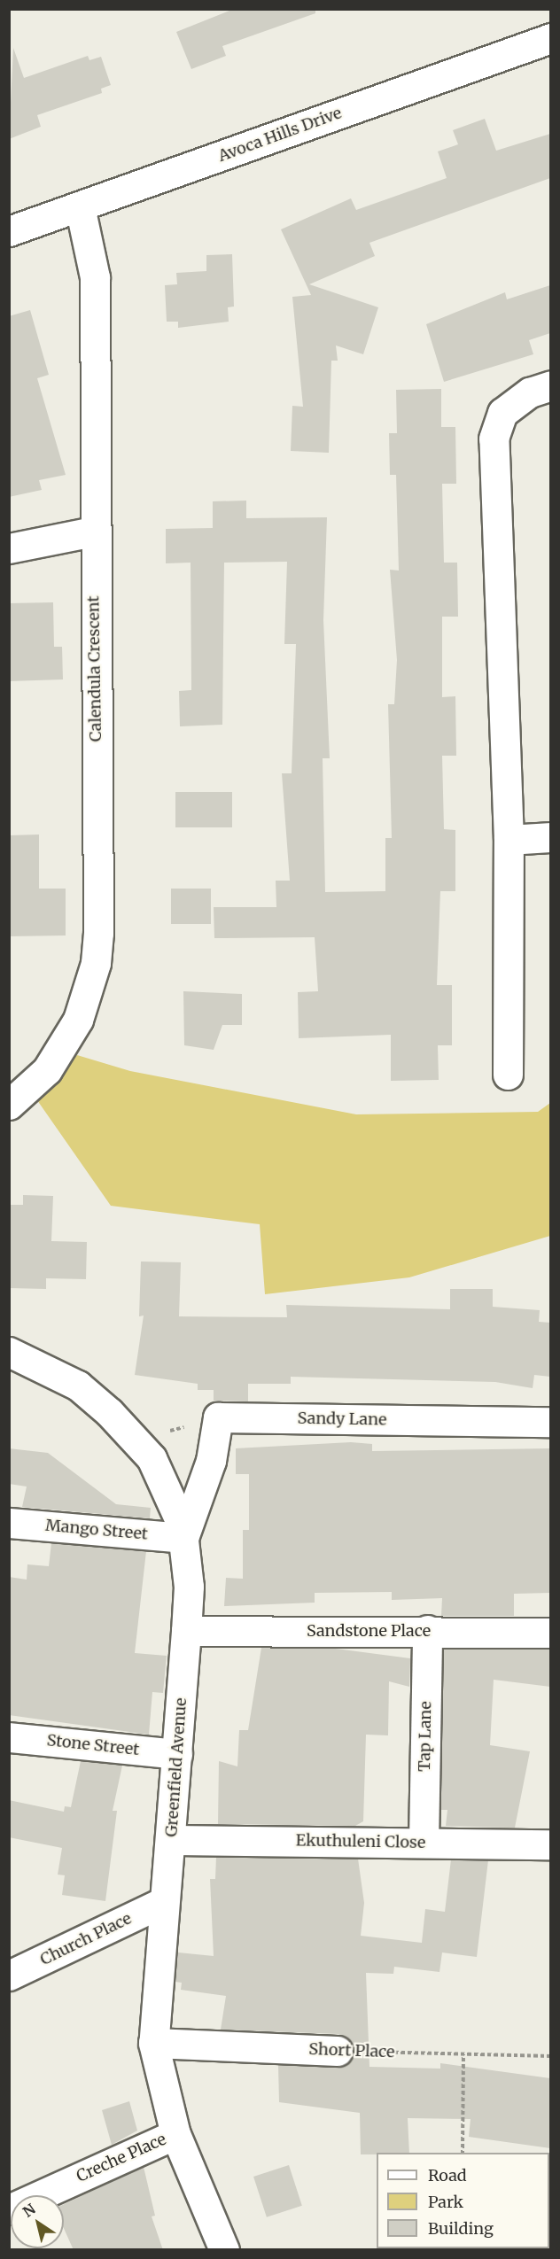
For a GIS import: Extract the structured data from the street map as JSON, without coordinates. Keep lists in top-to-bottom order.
{
  "streets": {
    "street": [
      "Avoca Hills Drive",
      "Calendula Crescent",
      "Sandy Lane",
      "Mango Street",
      "Sandstone Place",
      "Tap Lane",
      "Stone Street",
      "Greenfield Avenue",
      "Ekuthuleni Close",
      "Church Place",
      "Short Place",
      "Creche Place"
    ]
  },
  "crossings": [
    ["Avoca Hills Drive", "Calendula Crescent"],
    ["Mango Street", "Greenfield Avenue"],
    ["Sandstone Place", "Tap Lane"],
    ["Sandstone Place", "Greenfield Avenue"],
    ["Tap Lane", "Ekuthuleni Close"],
    ["Stone Street", "Greenfield Avenue"],
    ["Greenfield Avenue", "Ekuthuleni Close"],
    ["Greenfield Avenue", "Church Place"],
    ["Greenfield Avenue", "Short Place"],
    ["Greenfield Avenue", "Creche Place"]
  ],
  "legend": ["Road", "Park", "Building"],
  "north": "top left"
}
